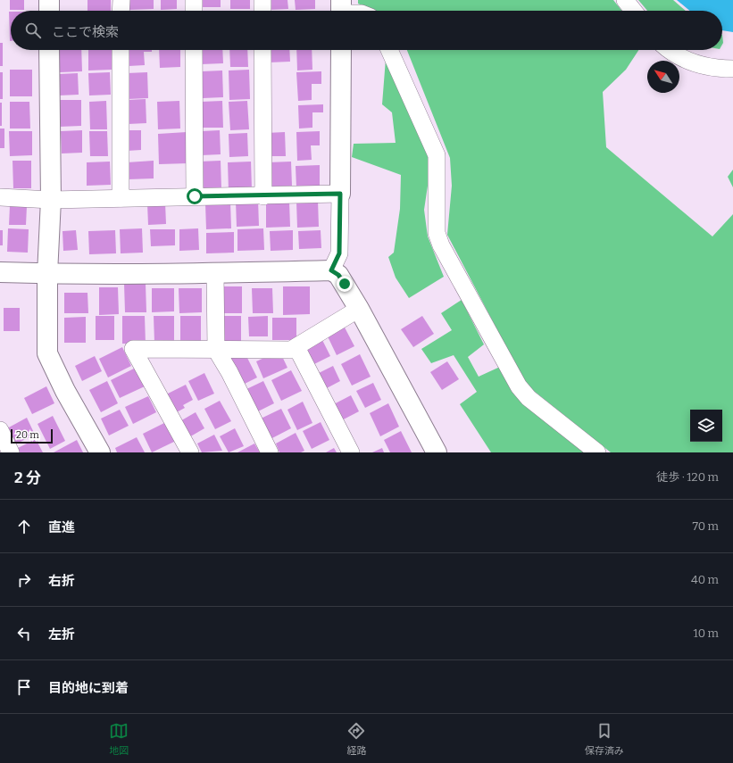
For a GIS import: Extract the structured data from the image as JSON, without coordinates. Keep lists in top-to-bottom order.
{
  "scale_bar": "20 m",
  "north": "top left",
  "page": {
    "search": "ここで検索",
    "scale": "20 m",
    "heading": ["2 分", "徒歩 · 120 m"],
    "list": [
      ["直進", "70 m"],
      ["右折", "40 m"],
      ["左折", "10 m"],
      "目的地に到着"
    ],
    "nav": ["地図", "経路", "保存済み"]
  }
}
